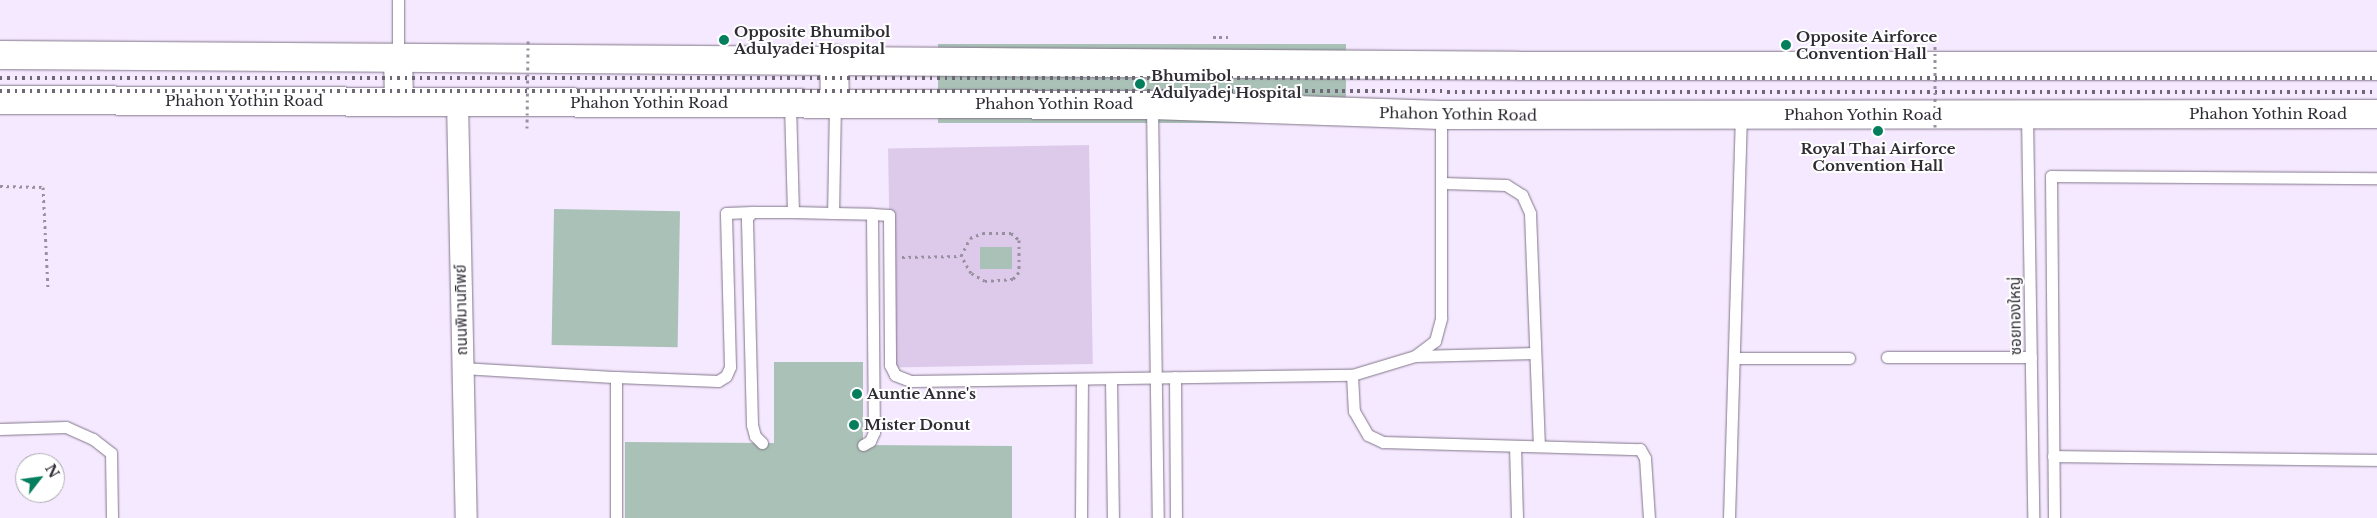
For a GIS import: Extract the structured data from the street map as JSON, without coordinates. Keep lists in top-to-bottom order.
{
  "streets": {
    "main road": ["Phahon Yothin Road"],
    "street": ["ถนนพิมานทิพย์"],
    "lane": ["ซอยทองใหญ่"]
  },
  "crossings": [
    ["Phahon Yothin Road", "ถนนพิมานทิพย์"],
    ["Phahon Yothin Road", "ซอยทองใหญ่"]
  ],
  "places": [
    "Opposite Bhumibol Adulyadei Hospital",
    "Opposite Airforce Convention Hall",
    "Bhumibol Adulyadej Hospital",
    "Royal Thai Airforce Convention Hall",
    "Auntie Anne's",
    "Mister Donut"
  ],
  "north": "top right"
}
